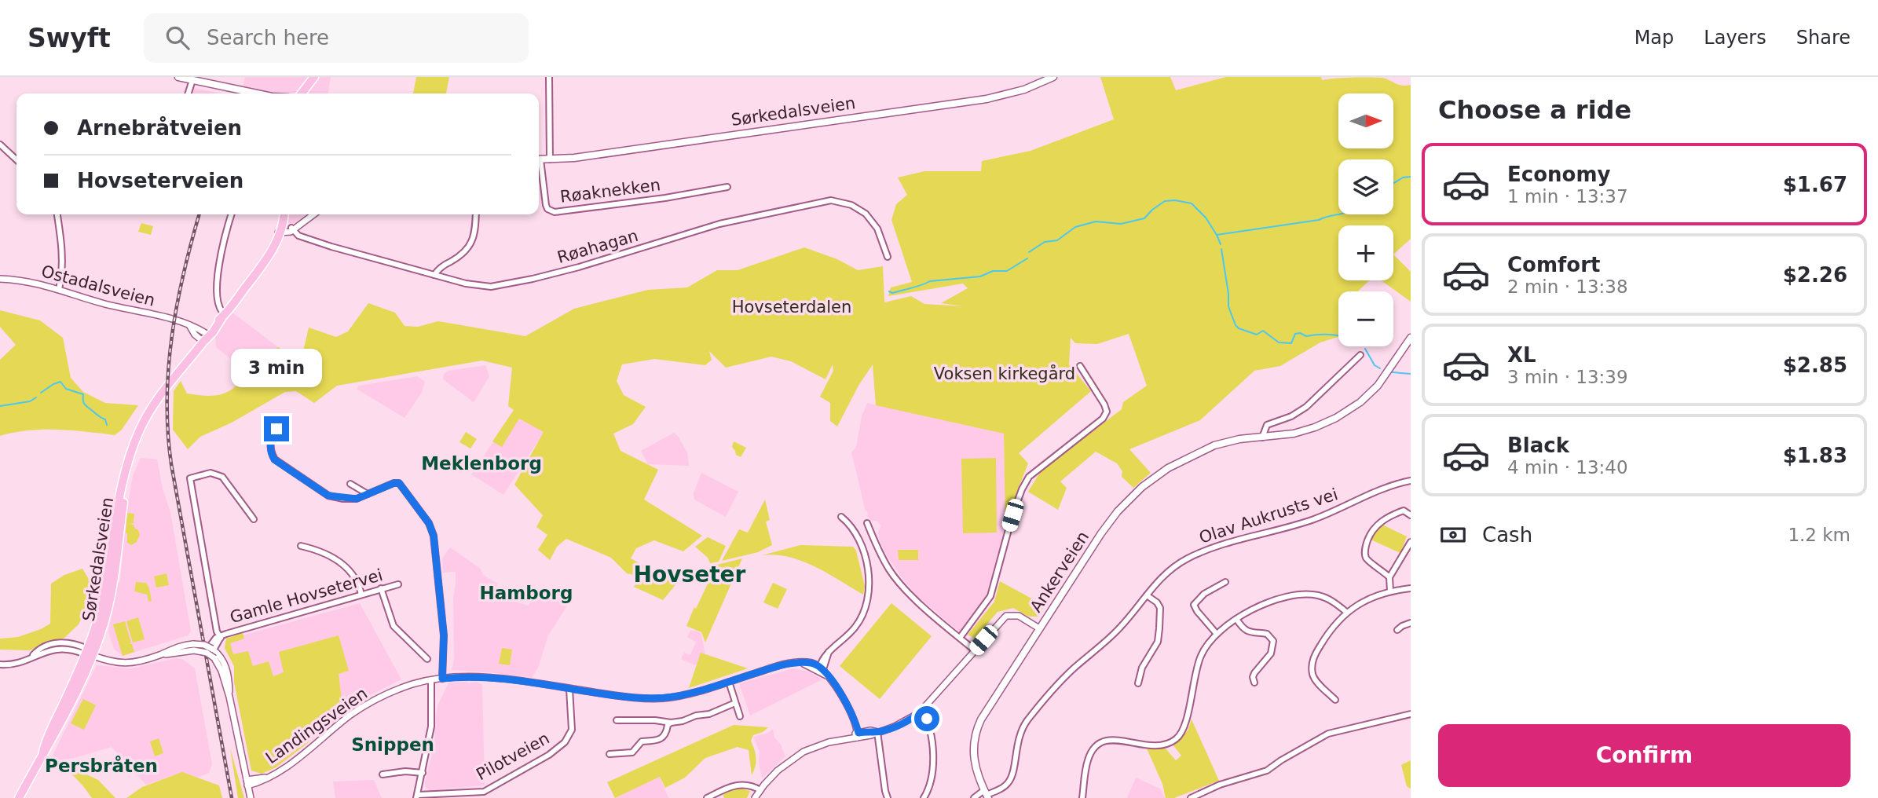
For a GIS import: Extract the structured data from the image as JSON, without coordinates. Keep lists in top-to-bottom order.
{
  "streets": {
    "main road": ["Sørkedalsveien", "Ankerveien"],
    "street": [
      "Røaknekken",
      "Røahagan",
      "Ostadalsveien",
      "Olav Aukrusts vei",
      "Gamle Hovsetervei",
      "Landingsveien",
      "Pilotveien"
    ]
  },
  "crossings": [
    ["Sørkedalsveien", "Ostadalsveien"],
    ["Olav Aukrusts vei", "Ankerveien"],
    ["Landingsveien", "Pilotveien"]
  ],
  "districts": [
    "Meklenborg",
    "Hovseter",
    "Hamborg",
    "Snippen",
    "Persbråten"
  ],
  "parks": ["Hovseterdalen", "Voksen kirkegård"],
  "north": "right",
  "page": {
    "header": "Swyft",
    "search": "Search here",
    "nav": ["Map", "Layers", "Share"],
    "heading": "Choose a ride",
    "map_buttons": ["+", "−"],
    "banner": ["Arnebråtveien", "Hovseterveien"],
    "list": [
      {
        "name": "Economy",
        "note": "1 min · 13:37",
        "value": "$1.67"
      },
      {
        "name": "Comfort",
        "note": "2 min · 13:38",
        "value": "$2.26"
      },
      {
        "name": "XL",
        "note": "3 min · 13:39",
        "value": "$2.85"
      },
      {
        "name": "Black",
        "note": "4 min · 13:40",
        "value": "$1.83"
      }
    ],
    "bubble": "3 min",
    "pay": ["Cash", "1.2 km"],
    "buttons": "Confirm"
  }
}
